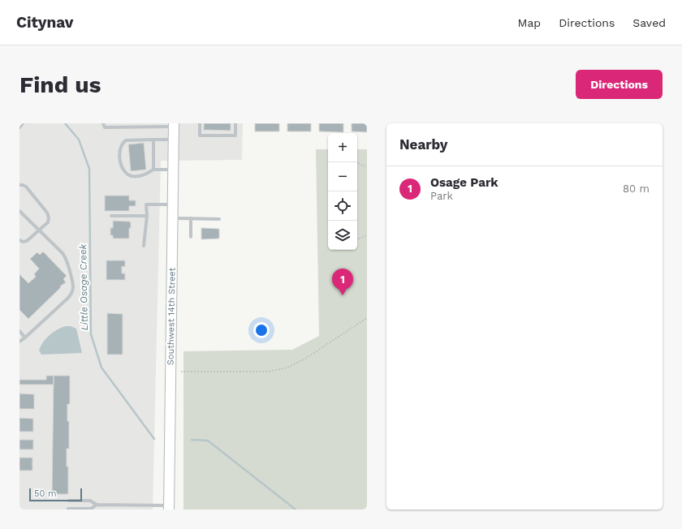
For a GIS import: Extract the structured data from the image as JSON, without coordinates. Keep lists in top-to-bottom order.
{
  "streets": {
    "main road": ["Southwest 14th Street"]
  },
  "water": ["Little Osage Creek"],
  "scale_bar": "50 m",
  "page": {
    "header": "Citynav",
    "nav": ["Map", "Directions", "Saved"],
    "buttons": "Directions",
    "title": "Find us",
    "heading": "Nearby",
    "map_buttons": ["+", "−"],
    "list": [
      {
        "mark": "1",
        "name": "Osage Park",
        "note": "Park",
        "value": "80 m"
      }
    ],
    "pins": "1",
    "scale": "50 m"
  }
}
